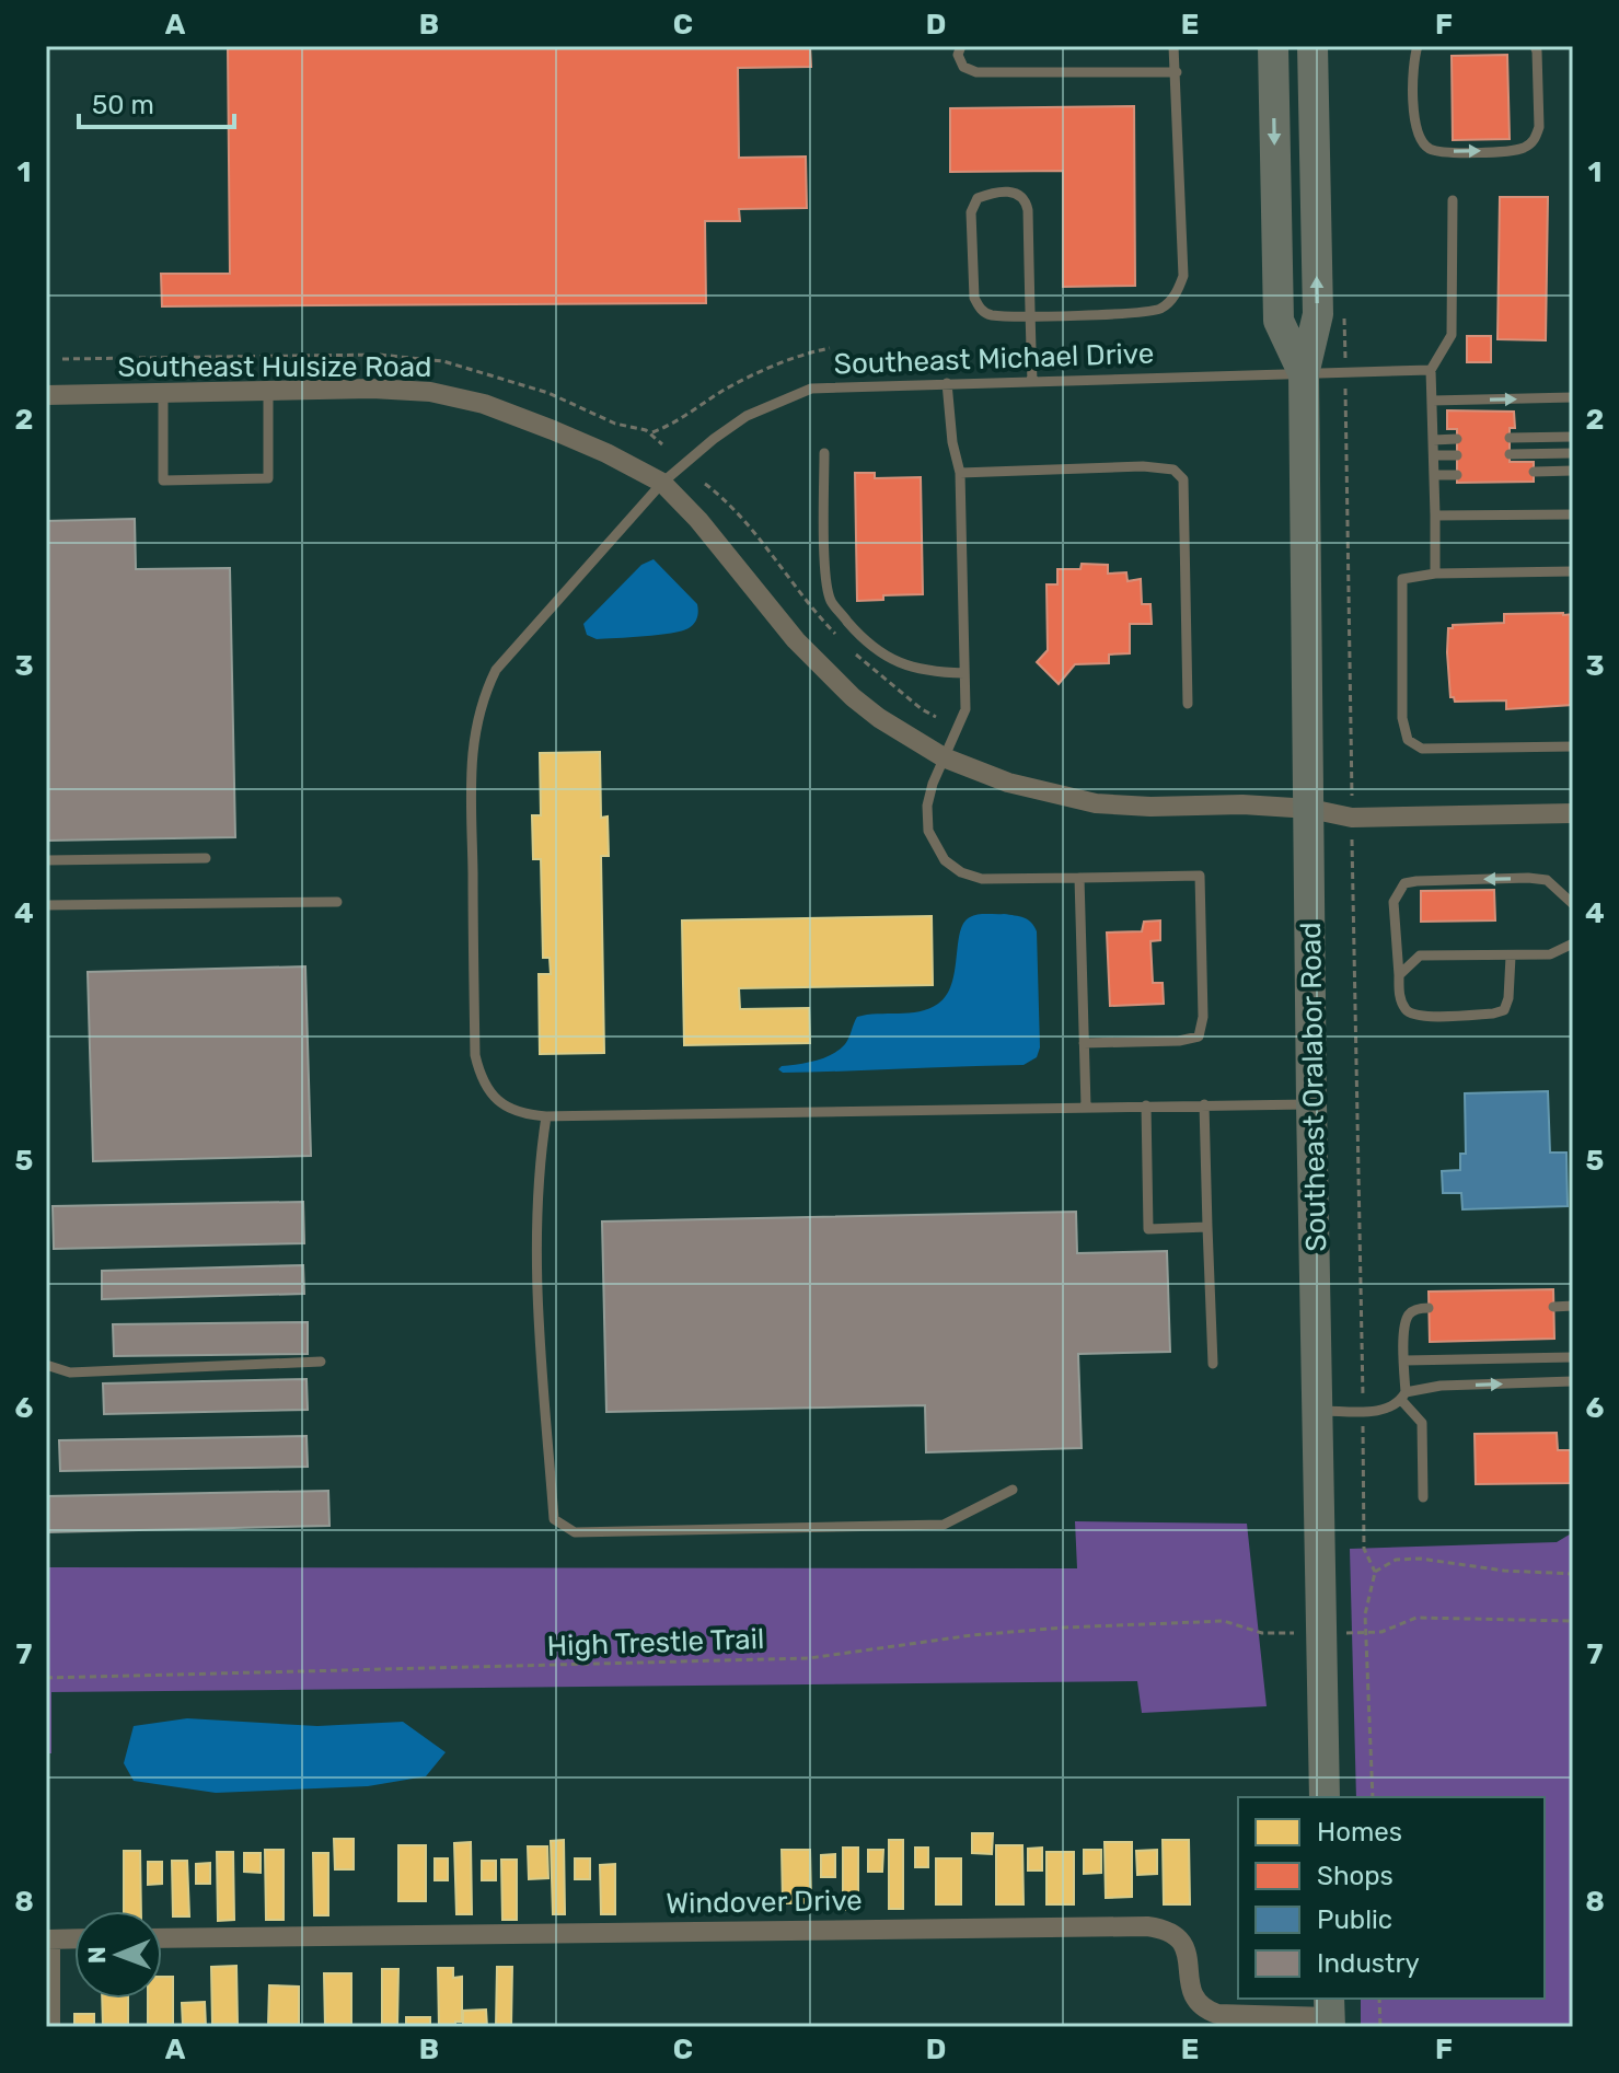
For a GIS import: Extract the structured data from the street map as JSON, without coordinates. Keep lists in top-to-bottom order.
{
  "streets": {
    "main road": ["Southeast Oralabor Road"],
    "street": ["Southeast Hulsize Road", "Windover Drive"],
    "lane": ["Southeast Michael Drive"],
    "path": ["High Trestle Trail"]
  },
  "crossings": [
    ["Southeast Michael Drive", "Southeast Hulsize Road"],
    ["Southeast Michael Drive", "Southeast Oralabor Road"],
    ["Southeast Hulsize Road", "Southeast Oralabor Road"]
  ],
  "legend": [
    "Homes",
    "Shops",
    "Public",
    "Industry"
  ],
  "scale_bar": "50 m",
  "north": "left",
  "grid": {
    "columns": [
      "A",
      "B",
      "C",
      "D",
      "E",
      "F"
    ],
    "rows": [
      "1",
      "2",
      "3",
      "4",
      "5",
      "6",
      "7",
      "8"
    ]
  }
}
